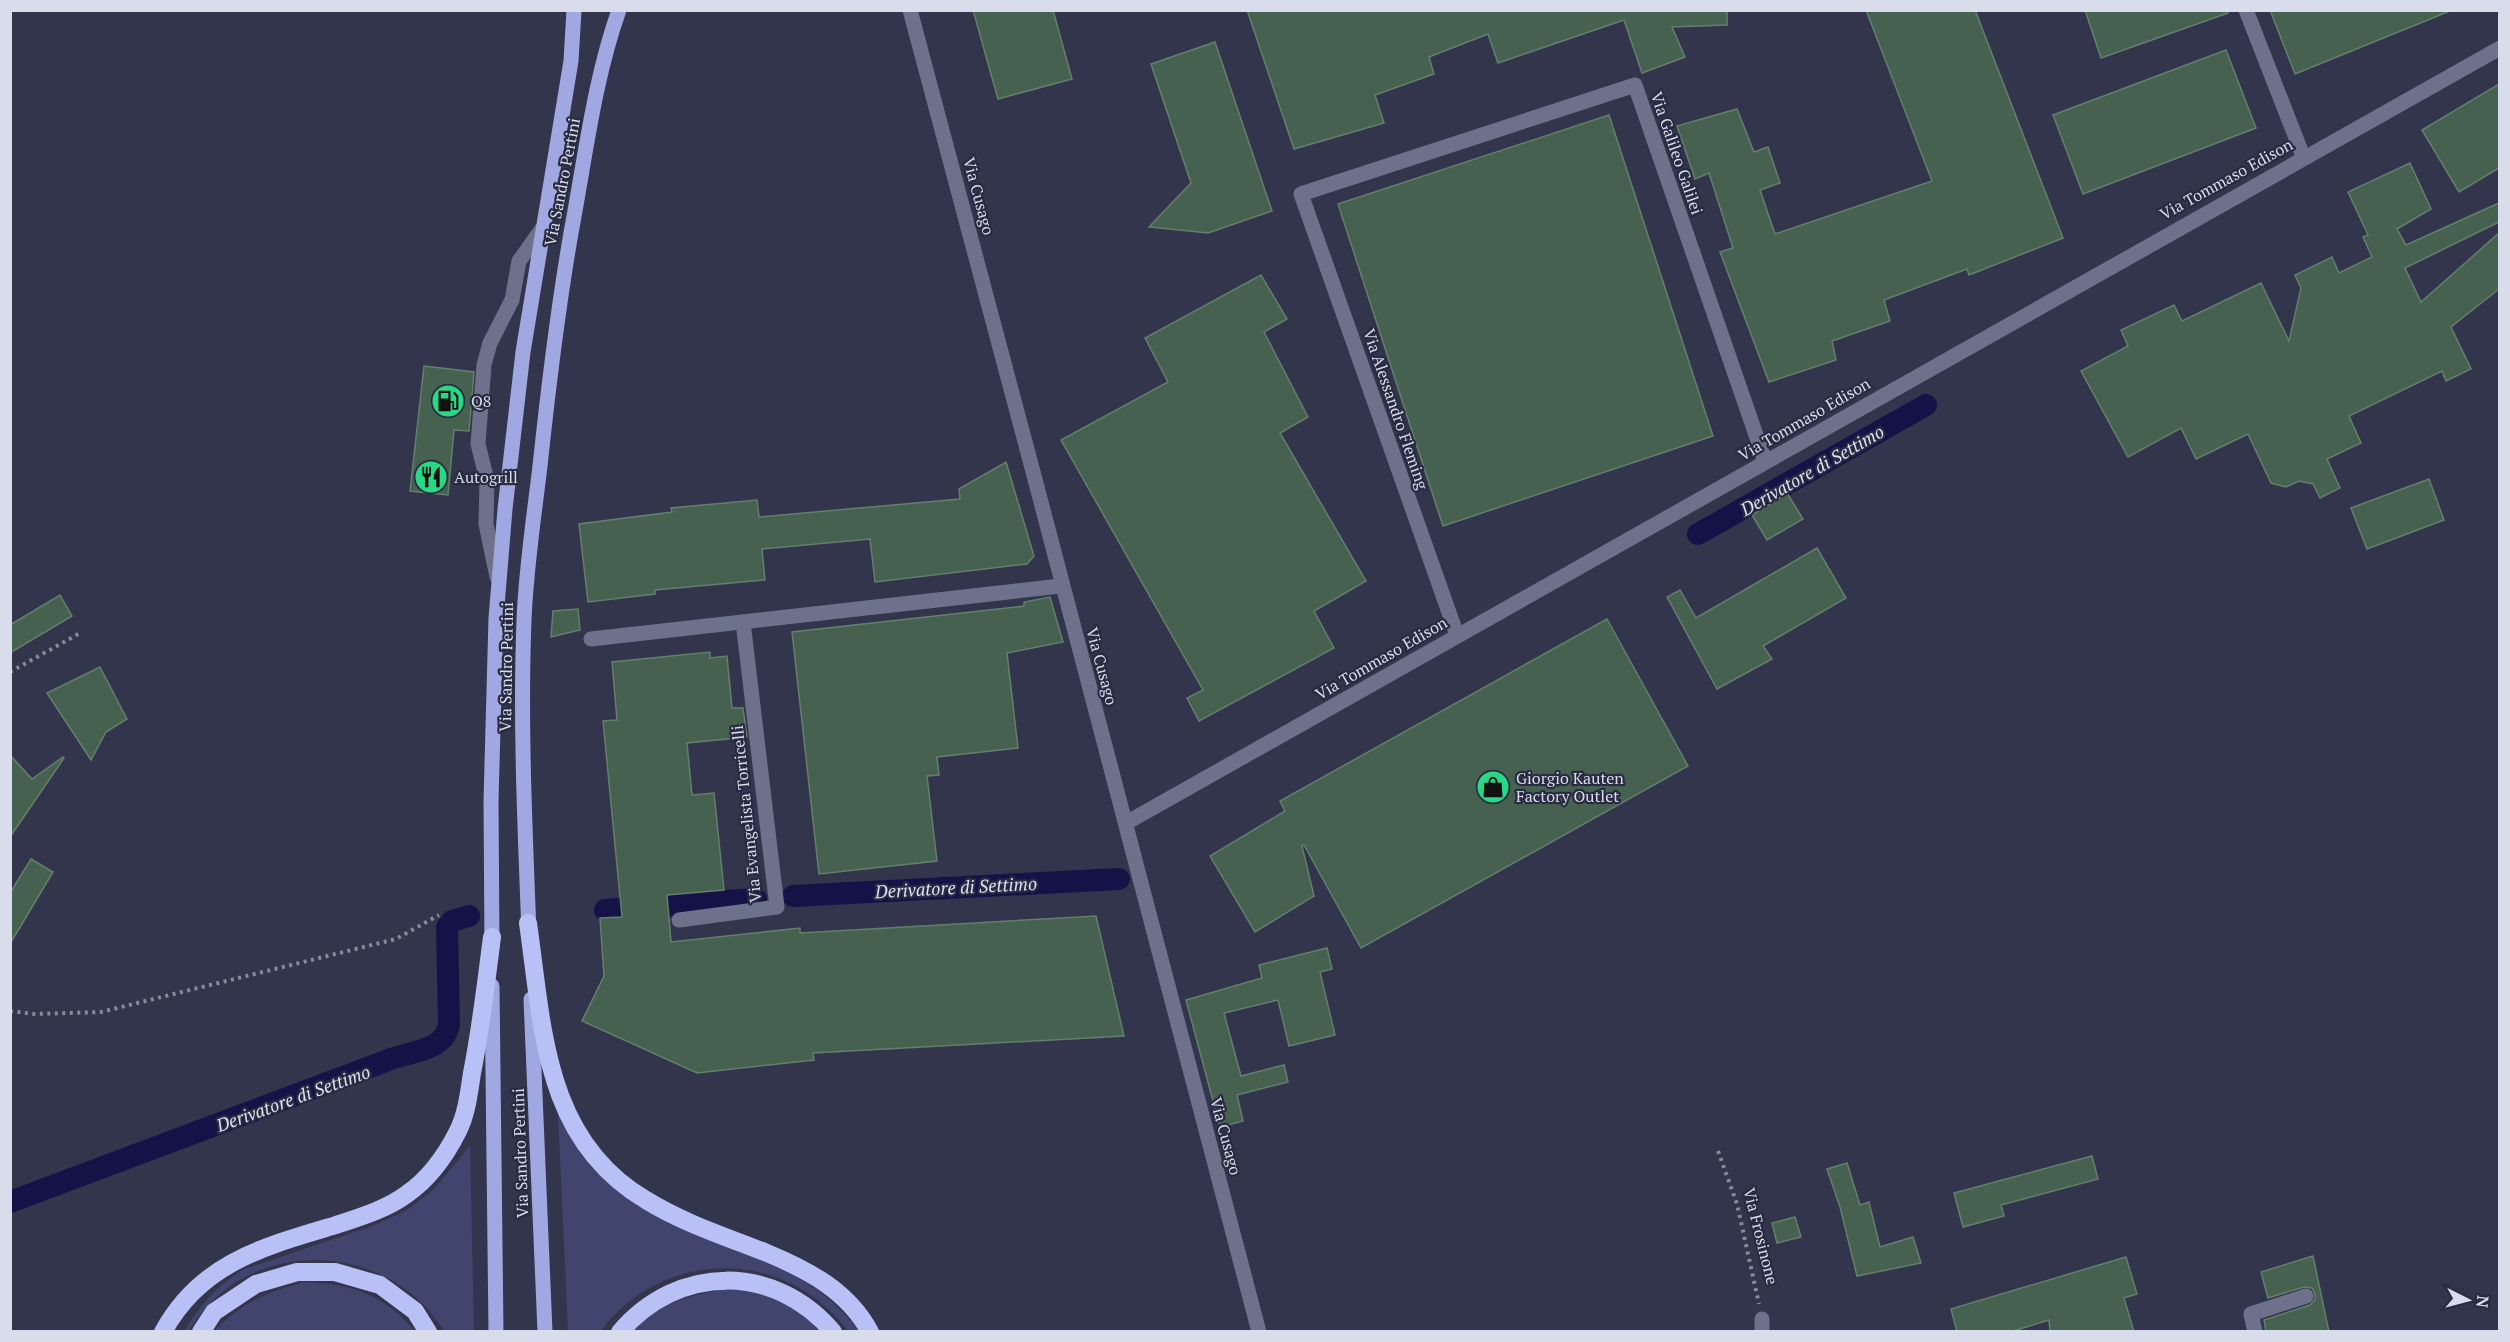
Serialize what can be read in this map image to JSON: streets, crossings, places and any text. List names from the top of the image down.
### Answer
{
  "streets": {
    "main road": ["Via Sandro Pertini"],
    "street": [
      "Via Galileo Galilei",
      "Via Tommaso Edison",
      "Via Cusago",
      "Via Alessandro Fleming",
      "Via Evangelista Torricelli"
    ],
    "path": ["Via Frosinone"]
  },
  "crossings": [
    ["Via Galileo Galilei", "Via Tommaso Edison"],
    ["Via Galileo Galilei", "Via Alessandro Fleming"],
    ["Via Tommaso Edison", "Via Cusago"],
    ["Via Tommaso Edison", "Via Alessandro Fleming"]
  ],
  "water": ["Derivatore di Settimo"],
  "places": {
    "fuel station": ["Q8"],
    "restaurant": ["Autogrill"],
    "shop": ["Giorgio Kauten Factory Outlet"]
  },
  "north": "right"
}
